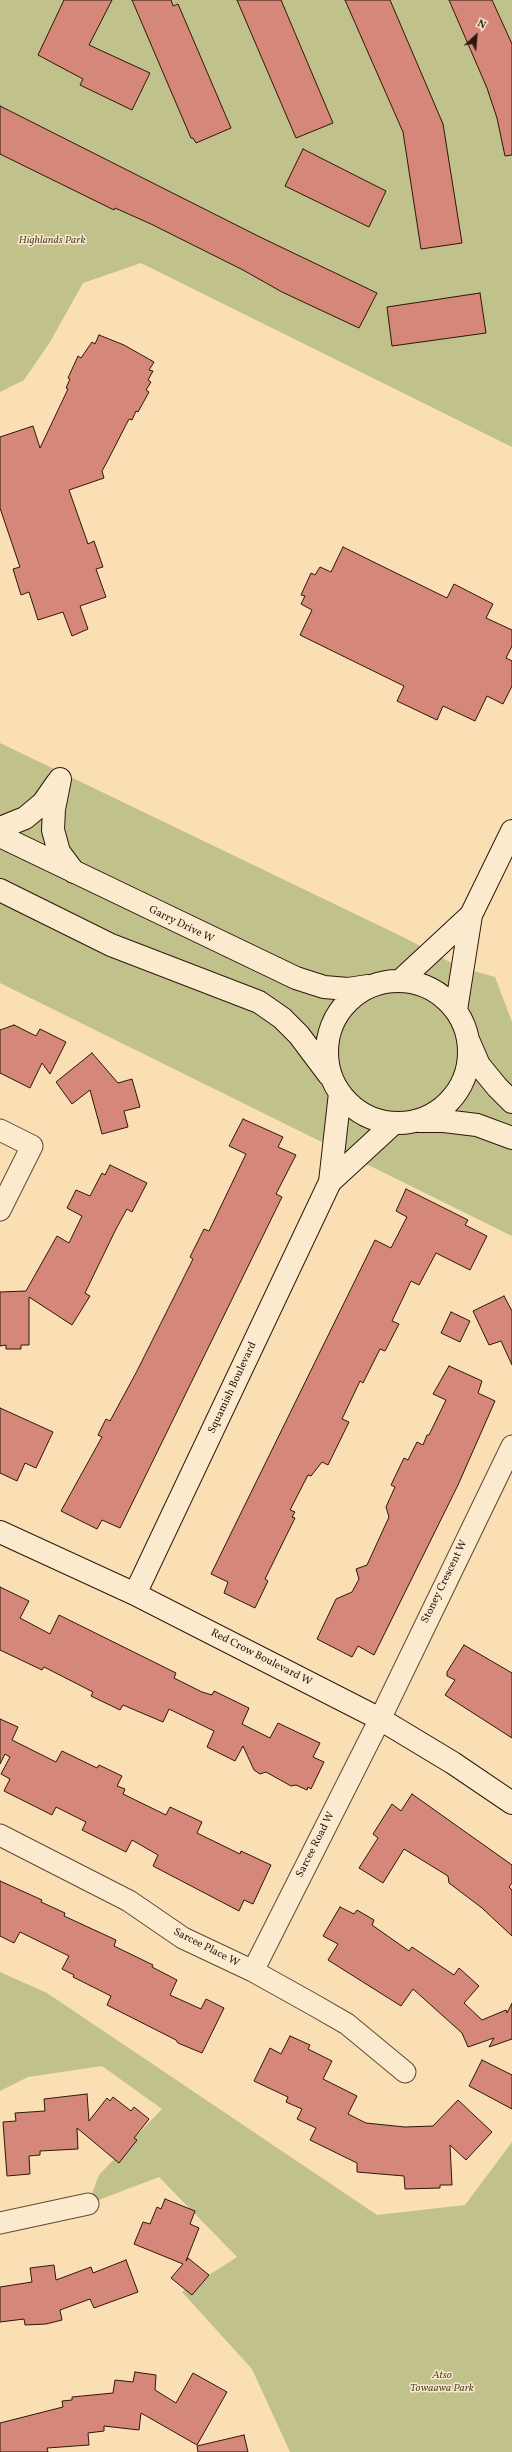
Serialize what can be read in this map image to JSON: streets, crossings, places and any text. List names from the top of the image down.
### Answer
{
  "streets": {
    "main road": ["Garry Drive W", "Squamish Boulevard", "Red Crow Boulevard W"],
    "street": ["Stoney Crescent W", "Sarcee Road W", "Sarcee Place W"]
  },
  "crossings": [
    ["Garry Drive W", "Squamish Boulevard"],
    ["Squamish Boulevard", "Red Crow Boulevard W"],
    ["Stoney Crescent W", "Red Crow Boulevard W"],
    ["Stoney Crescent W", "Sarcee Road W"],
    ["Red Crow Boulevard W", "Sarcee Road W"],
    ["Sarcee Road W", "Sarcee Place W"]
  ],
  "parks": ["Highlands Park", "Atso Towaawa Park"],
  "north": "top right"
}
